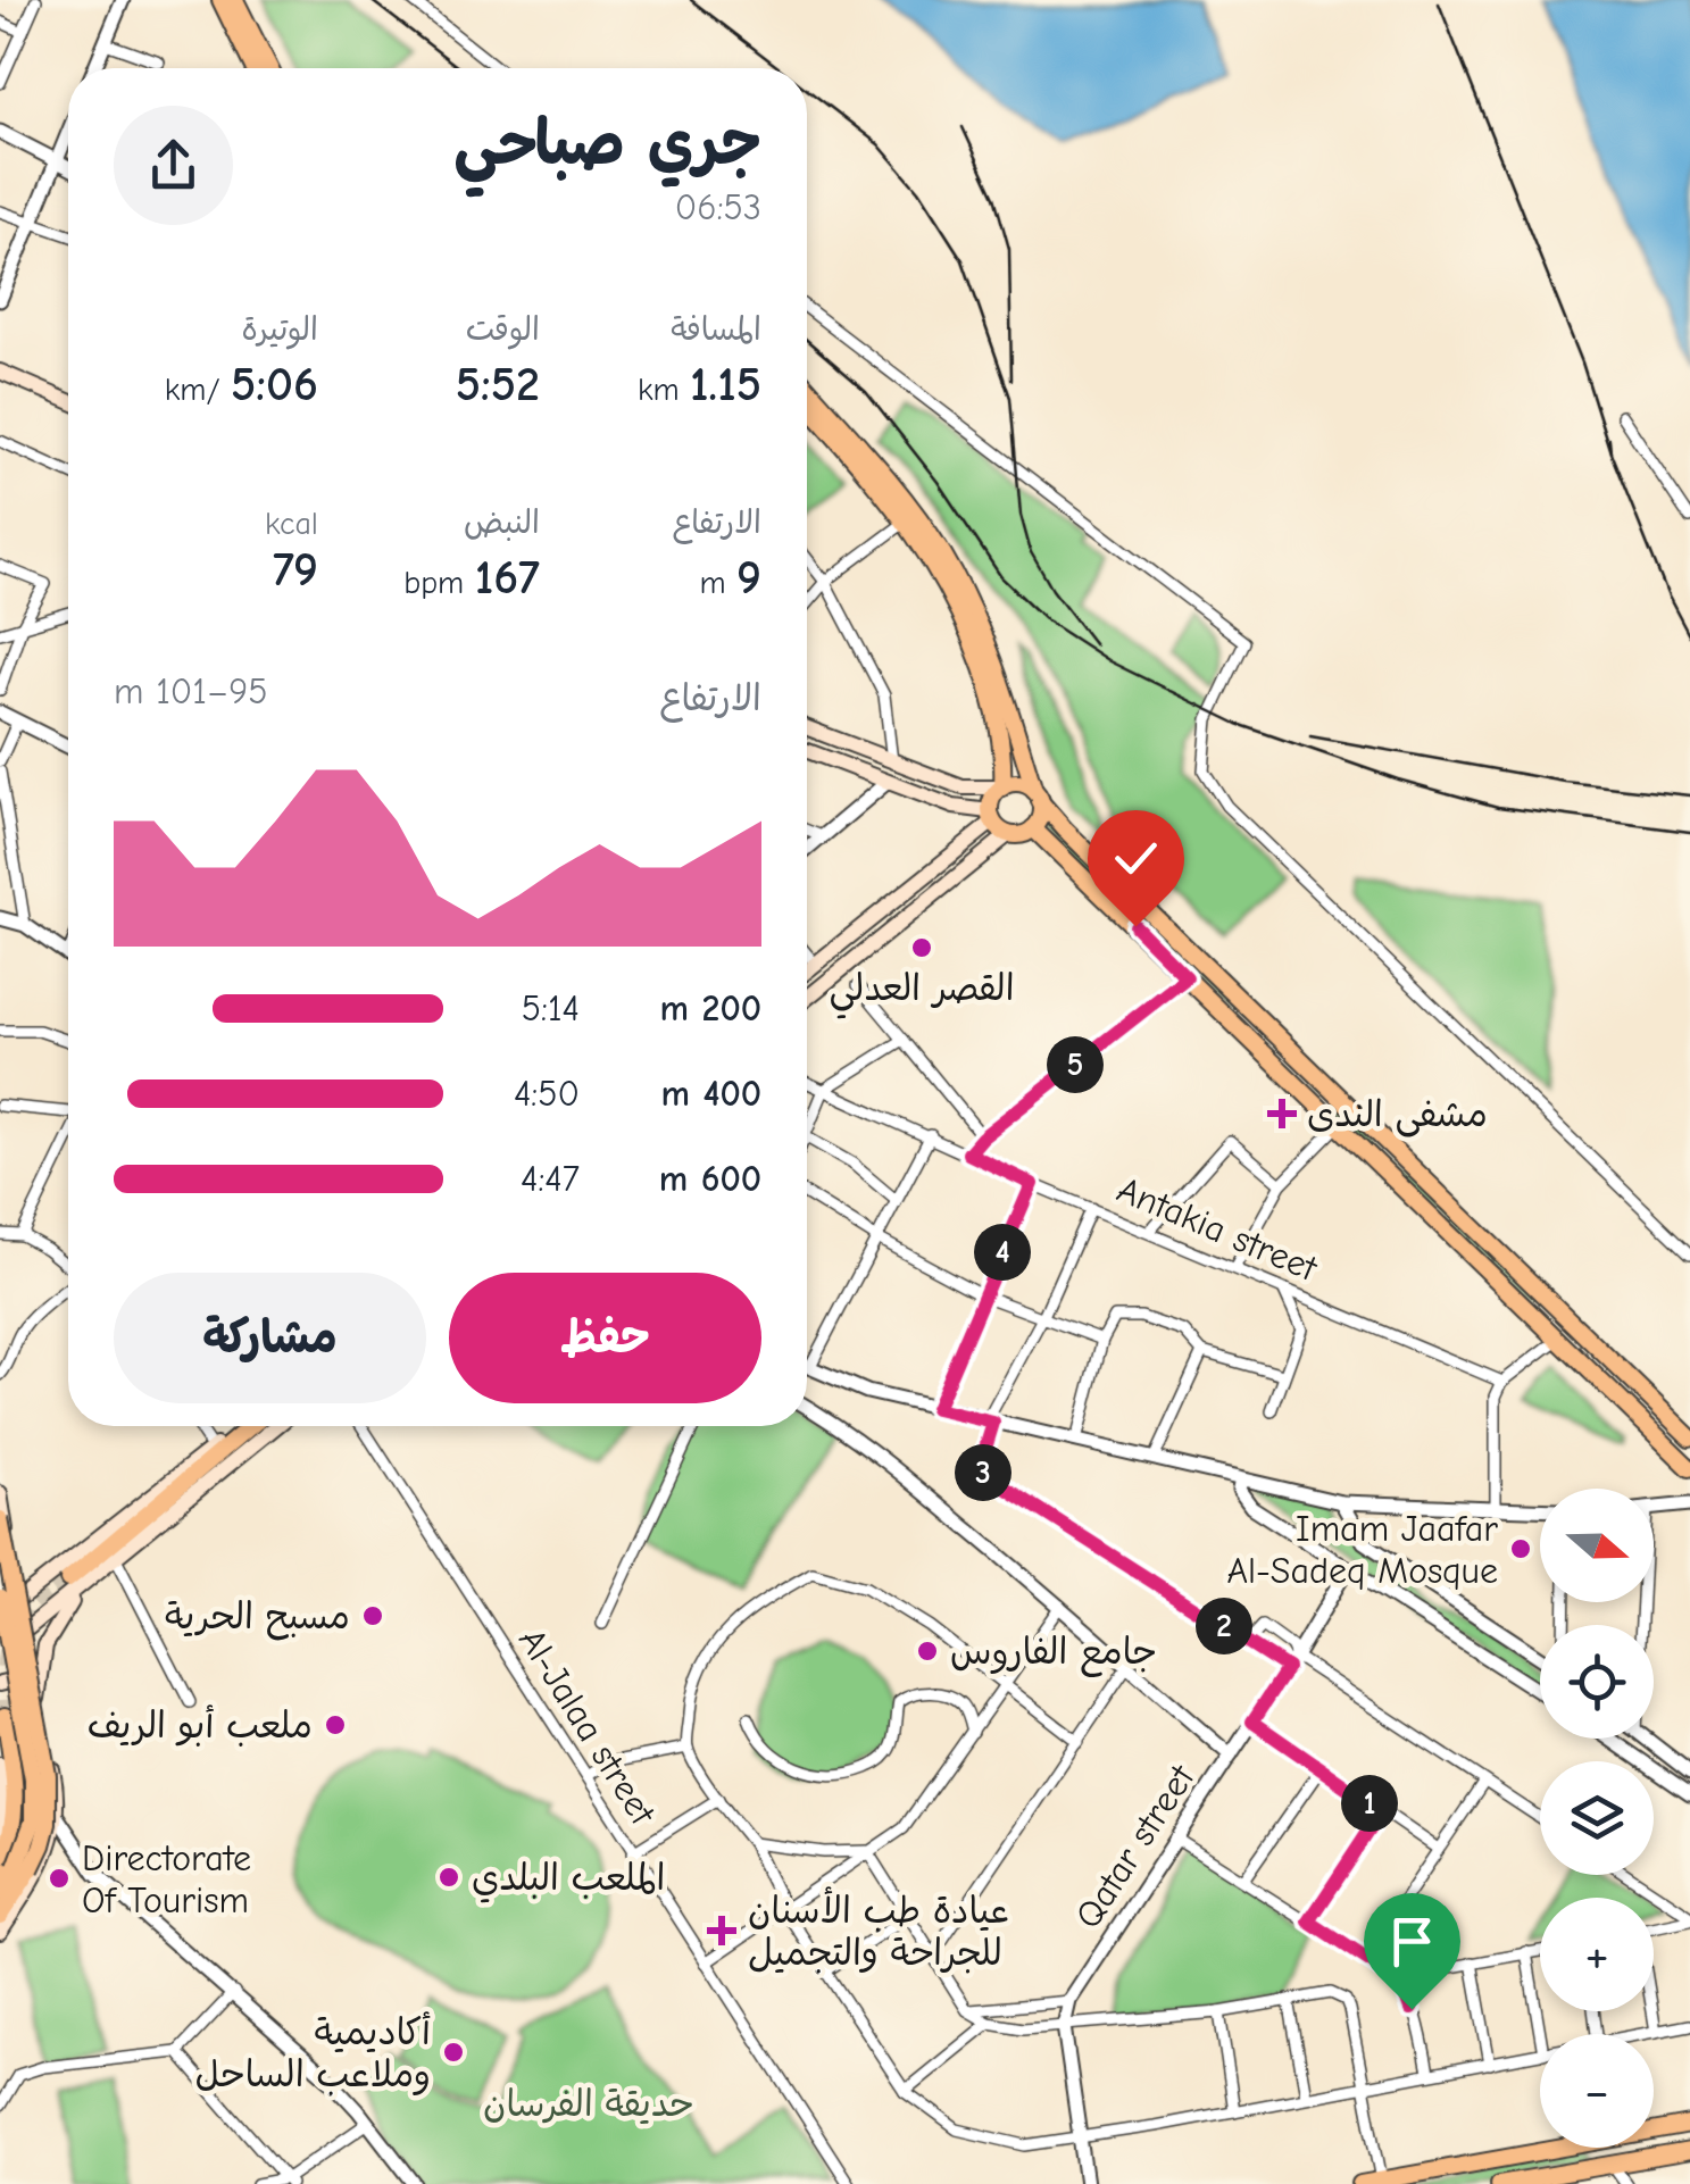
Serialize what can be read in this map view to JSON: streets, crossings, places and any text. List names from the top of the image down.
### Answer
{
  "streets": {
    "street": ["Antakia street", "Al-Jalaa street", "Qatar street"]
  },
  "parks": ["حديقة الفرسان"],
  "places": {
    "other": [
      "القصر العدلي",
      "Imam Jaafar Al-Sadeq Mosque",
      "مسبح الحرية",
      "جامع الفاروس",
      "ملعب أبو الريف",
      "الملعب البلدي",
      "Directorate Of Tourism",
      "أكاديمية وملاعب الساحل"
    ],
    "health": ["مشفى الندى", "عيادة طب الأسنان للجراحة والتجميل"]
  },
  "north": "right",
  "page": {
    "heading": ["جري صباحي", "06:53"],
    "stats": [
      ["المسافة", "1.15 km"],
      ["الوقت", "5:52"],
      ["الوتيرة", "5:06 /km"],
      ["الارتفاع", "9 m"],
      ["النبض", "167 bpm"],
      ["kcal", "79"]
    ],
    "chart": ["الارتفاع", "95–101 m"],
    "list": [
      {
        "name": "200 m",
        "note": "5:14"
      },
      {
        "name": "400 m",
        "note": "4:50"
      },
      {
        "name": "600 m",
        "note": "4:47"
      }
    ],
    "pins": [
      "5",
      "4",
      "3",
      "2",
      "1"
    ],
    "buttons": ["حفظ", "مشاركة"],
    "map_buttons": ["+", "−"]
  }
}
